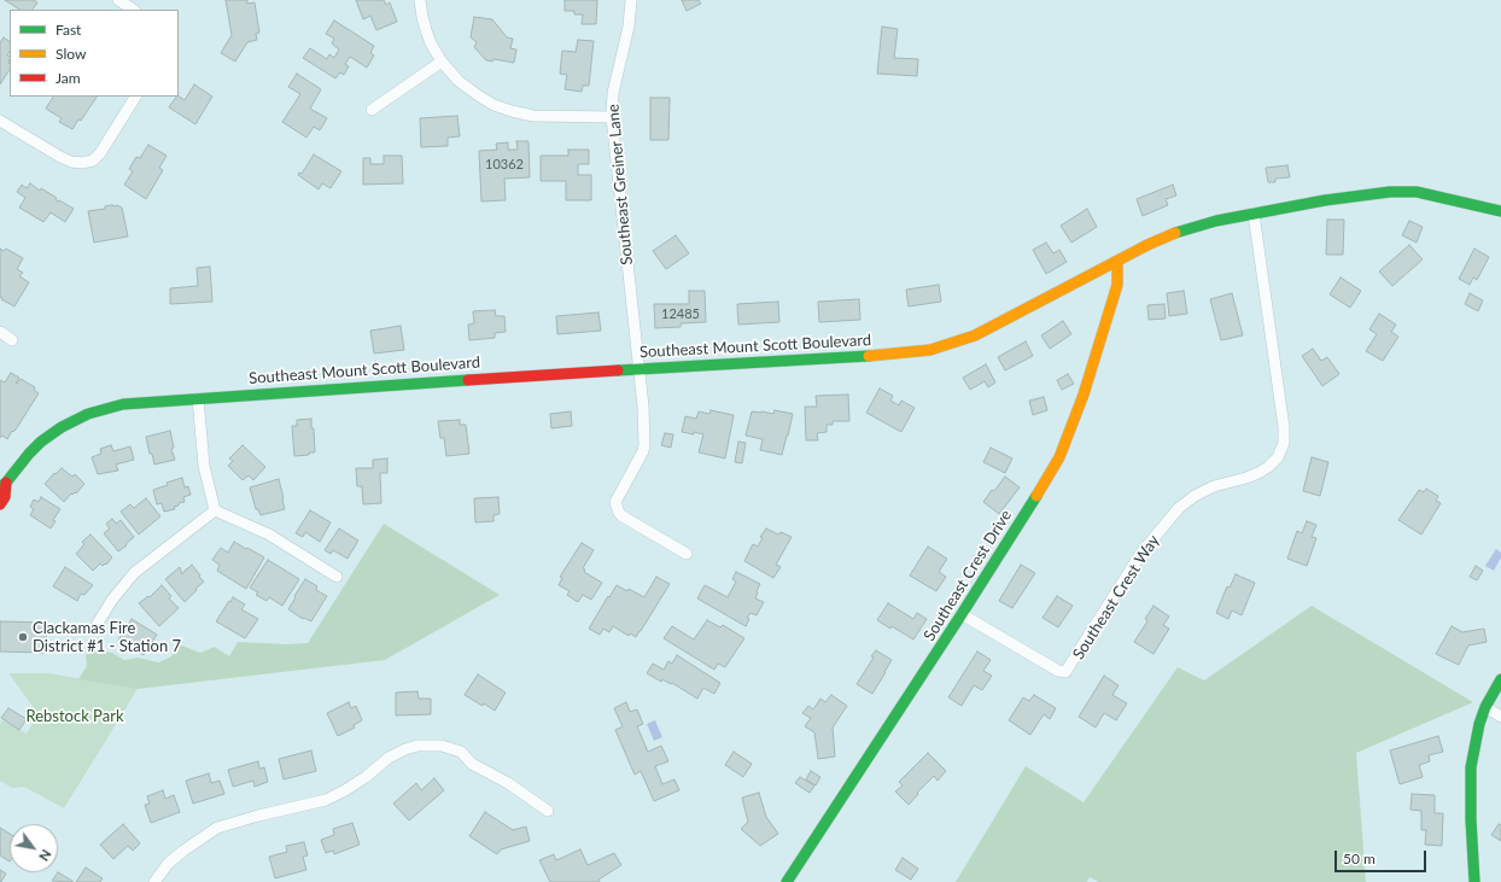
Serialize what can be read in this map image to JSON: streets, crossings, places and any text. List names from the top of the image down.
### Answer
{
  "streets": {
    "main road": ["Southeast Mount Scott Boulevard", "Southeast Crest Drive"],
    "street": ["Southeast Greiner Lane", "Southeast Crest Way"]
  },
  "crossings": [
    ["Southeast Greiner Lane", "Southeast Mount Scott Boulevard"],
    ["Southeast Mount Scott Boulevard", "Southeast Crest Drive"],
    ["Southeast Mount Scott Boulevard", "Southeast Crest Way"],
    ["Southeast Crest Drive", "Southeast Crest Way"]
  ],
  "parks": ["Rebstock Park"],
  "places": ["Clackamas Fire District #1 - Station 7"],
  "house_numbers": ["10362", "12485"],
  "legend": ["Fast", "Slow", "Jam"],
  "scale_bar": "50 m",
  "north": "bottom right"
}
